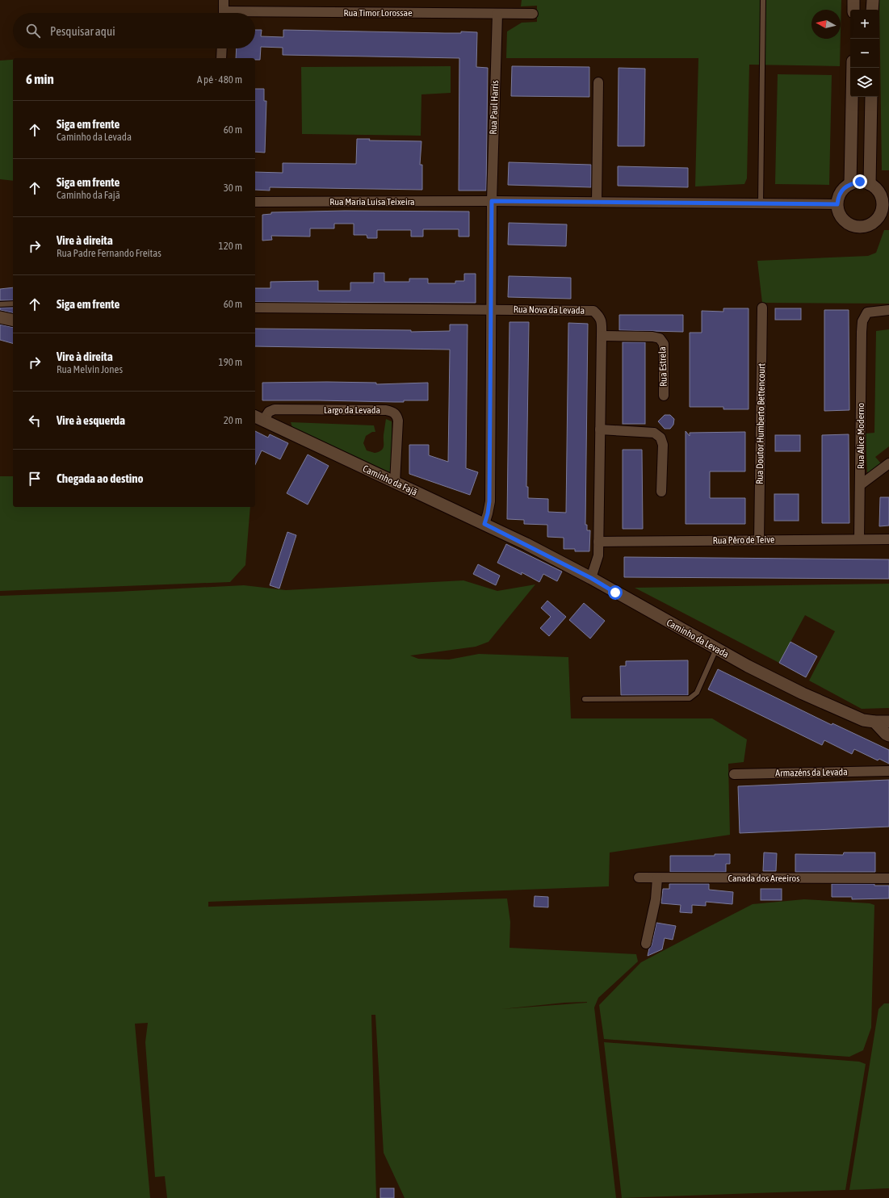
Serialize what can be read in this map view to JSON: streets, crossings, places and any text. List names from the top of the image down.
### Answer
{
  "streets": {
    "street": [
      "Rua Timor Lorossae",
      "Rua Paul Harris",
      "Rua Maria Luísa Teixeira",
      "Rua Nova da Levada",
      "Rua Estrela",
      "Largo da Levada",
      "Rua Doutor Humberto Bettencourt",
      "Rua Alice Moderno",
      "Caminho da Fajã",
      "Rua Pêro de Teive",
      "Caminho da Levada",
      "Armazéns da Levada",
      "Canada dos Areeiros"
    ]
  },
  "crossings": [
    ["Rua Timor Lorossae", "Rua Paul Harris"],
    ["Rua Paul Harris", "Rua Maria Luísa Teixeira"],
    ["Rua Paul Harris", "Rua Nova da Levada"],
    ["Rua Paul Harris", "Caminho da Fajã"],
    ["Rua Nova da Levada", "Rua Estrela"],
    ["Rua Nova da Levada", "Rua Pêro de Teive"],
    ["Rua Nova da Levada", "Caminho da Levada"],
    ["Largo da Levada", "Caminho da Fajã"],
    ["Rua Doutor Humberto Bettencourt", "Rua Pêro de Teive"],
    ["Rua Alice Moderno", "Rua Pêro de Teive"],
    ["Caminho da Fajã", "Caminho da Levada"]
  ],
  "north": "left",
  "page": {
    "map_buttons": ["+", "−"],
    "search": "Pesquisar aqui",
    "heading": ["6 min", "A pé · 480 m"],
    "list": [
      ["Siga em frente", "Caminho da Levada", "60 m"],
      ["Siga em frente", "Caminho da Fajã", "30 m"],
      ["Vire à direita", "Rua Padre Fernando Freitas", "120 m"],
      ["Siga em frente", "60 m"],
      ["Vire à direita", "Rua Melvin Jones", "190 m"],
      ["Vire à esquerda", "20 m"],
      "Chegada ao destino"
    ]
  }
}
